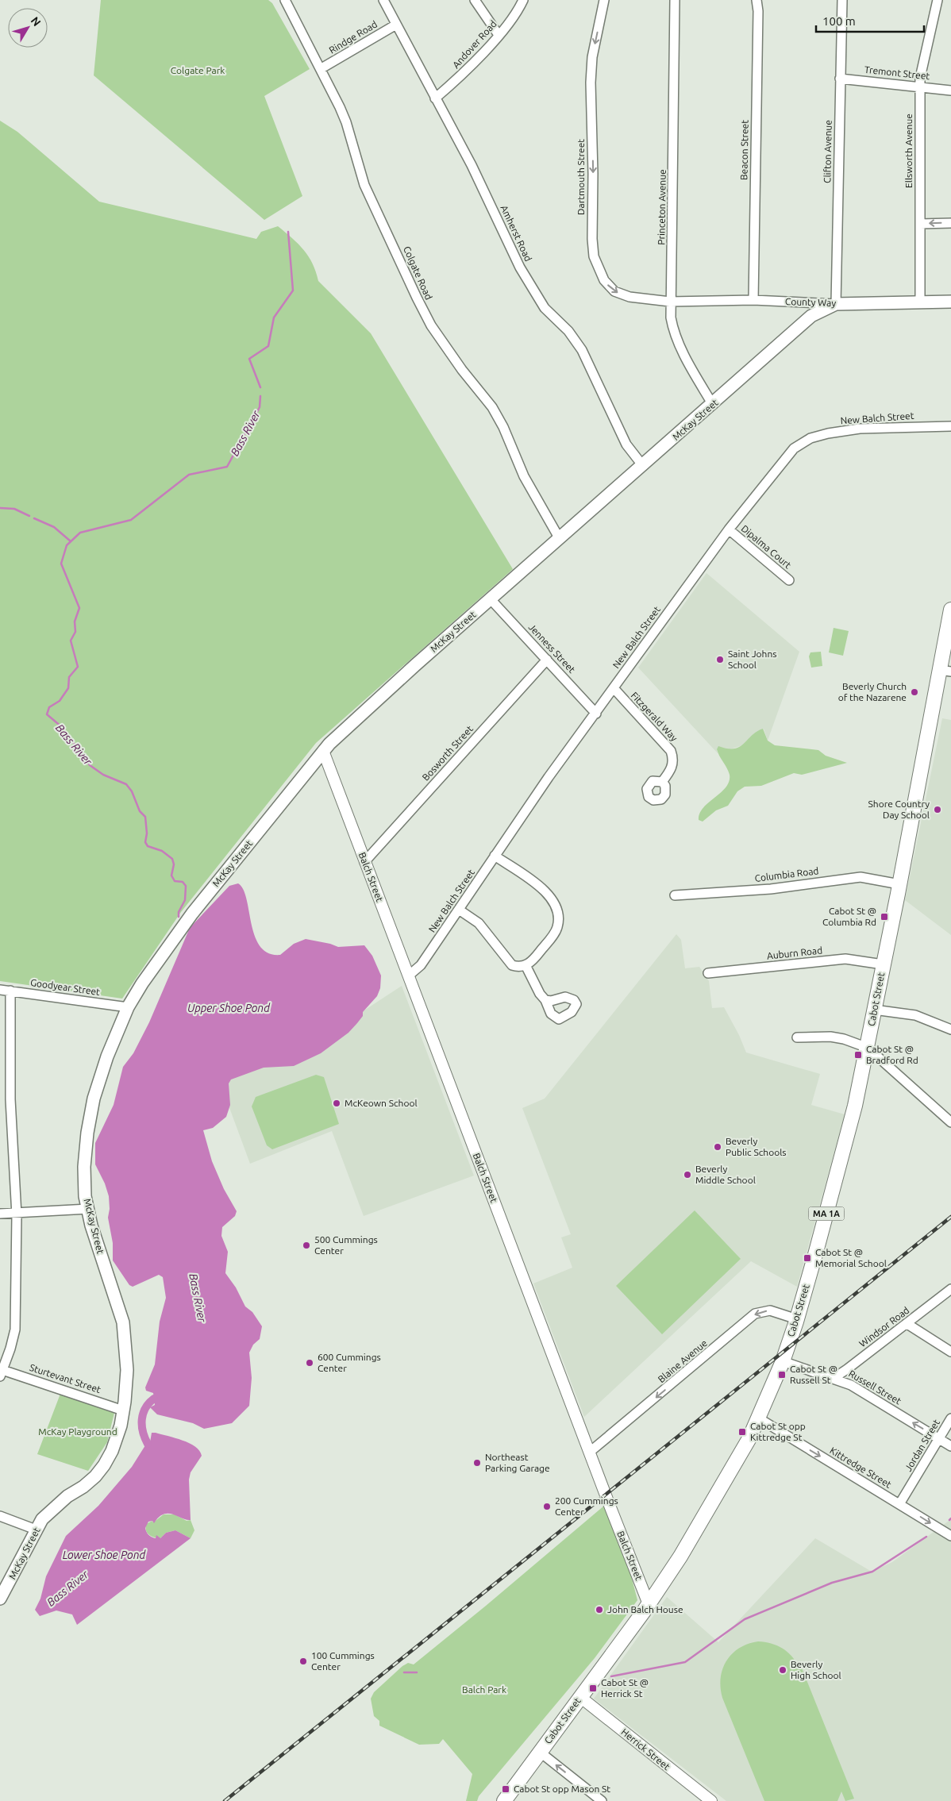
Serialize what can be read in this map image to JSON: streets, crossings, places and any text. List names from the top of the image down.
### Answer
{
  "streets": {
    "highway": ["Cabot Street", "MA 1A"],
    "main road": ["County Way", "McKay Street"],
    "street": [
      "Rindge Road",
      "Andover Road",
      "Tremont Street",
      "Beacon Street",
      "Ellsworth Avenue",
      "Clifton Avenue",
      "Dartmouth Street",
      "Princeton Avenue",
      "Amherst Road",
      "Colgate Road",
      "New Balch Street",
      "Dipalma Court",
      "Jenness Street",
      "Fitzgerald Way",
      "Bosworth Street",
      "Columbia Road",
      "Balch Street",
      "Auburn Road",
      "Goodyear Street",
      "Windsor Road",
      "Blaine Avenue",
      "Sturtevant Street",
      "Russell Street",
      "Jordan Street",
      "Kittredge Street",
      "Herrick Street"
    ]
  },
  "crossings": [
    ["Rindge Road", "Amherst Road"],
    ["Rindge Road", "Colgate Road"],
    ["Andover Road", "Amherst Road"],
    ["Tremont Street", "Ellsworth Avenue"],
    ["Tremont Street", "Clifton Avenue"],
    ["Beacon Street", "County Way"],
    ["Ellsworth Avenue", "County Way"],
    ["Clifton Avenue", "County Way"],
    ["Clifton Avenue", "McKay Street"],
    ["Dartmouth Street", "Princeton Avenue"],
    ["Dartmouth Street", "County Way"],
    ["Princeton Avenue", "County Way"],
    ["Princeton Avenue", "McKay Street"],
    ["Amherst Road", "McKay Street"],
    ["Colgate Road", "McKay Street"],
    ["County Way", "McKay Street"],
    ["New Balch Street", "Dipalma Court"],
    ["New Balch Street", "Jenness Street"],
    ["New Balch Street", "Fitzgerald Way"],
    ["New Balch Street", "Balch Street"],
    ["McKay Street", "Jenness Street"],
    ["McKay Street", "Balch Street"],
    ["McKay Street", "Goodyear Street"],
    ["McKay Street", "Sturtevant Street"],
    ["Jenness Street", "Bosworth Street"],
    ["Bosworth Street", "Balch Street"],
    ["Columbia Road", "Cabot Street"],
    ["Balch Street", "Cabot Street"],
    ["Balch Street", "Blaine Avenue"],
    ["Auburn Road", "Cabot Street"],
    ["Cabot Street", "Blaine Avenue"],
    ["Cabot Street", "Russell Street"],
    ["Cabot Street", "Kittredge Street"],
    ["Cabot Street", "Herrick Street"],
    ["Windsor Road", "Russell Street"],
    ["Russell Street", "Jordan Street"],
    ["Jordan Street", "Kittredge Street"]
  ],
  "one_way": [
    "Dartmouth Street",
    "Blaine Avenue",
    "Russell Street",
    "Kittredge Street"
  ],
  "water": ["Bass River", "Upper Shoe Pond", "Lower Shoe Pond"],
  "parks": ["Colgate Park", "McKay Playground", "Balch Park"],
  "places": {
    "other": [
      "Saint Johns School",
      "Beverly Church of the Nazarene",
      "Shore Country Day School",
      "McKeown School",
      "Beverly Public Schools",
      "Beverly Middle School",
      "500 Cummings Center",
      "600 Cummings Center",
      "Northeast Parking Garage",
      "200 Cummings Center",
      "John Balch House",
      "100 Cummings Center",
      "Beverly High School"
    ],
    "transit": [
      "Cabot St @ Columbia Rd",
      "Cabot St @ Bradford Rd",
      "Cabot St @ Memorial School",
      "Cabot St @ Russell St",
      "Cabot St opp Kittredge St",
      "Cabot St @ Herrick St",
      "Cabot St opp Mason St"
    ]
  },
  "scale_bar": "100 m",
  "north": "top right"
}
